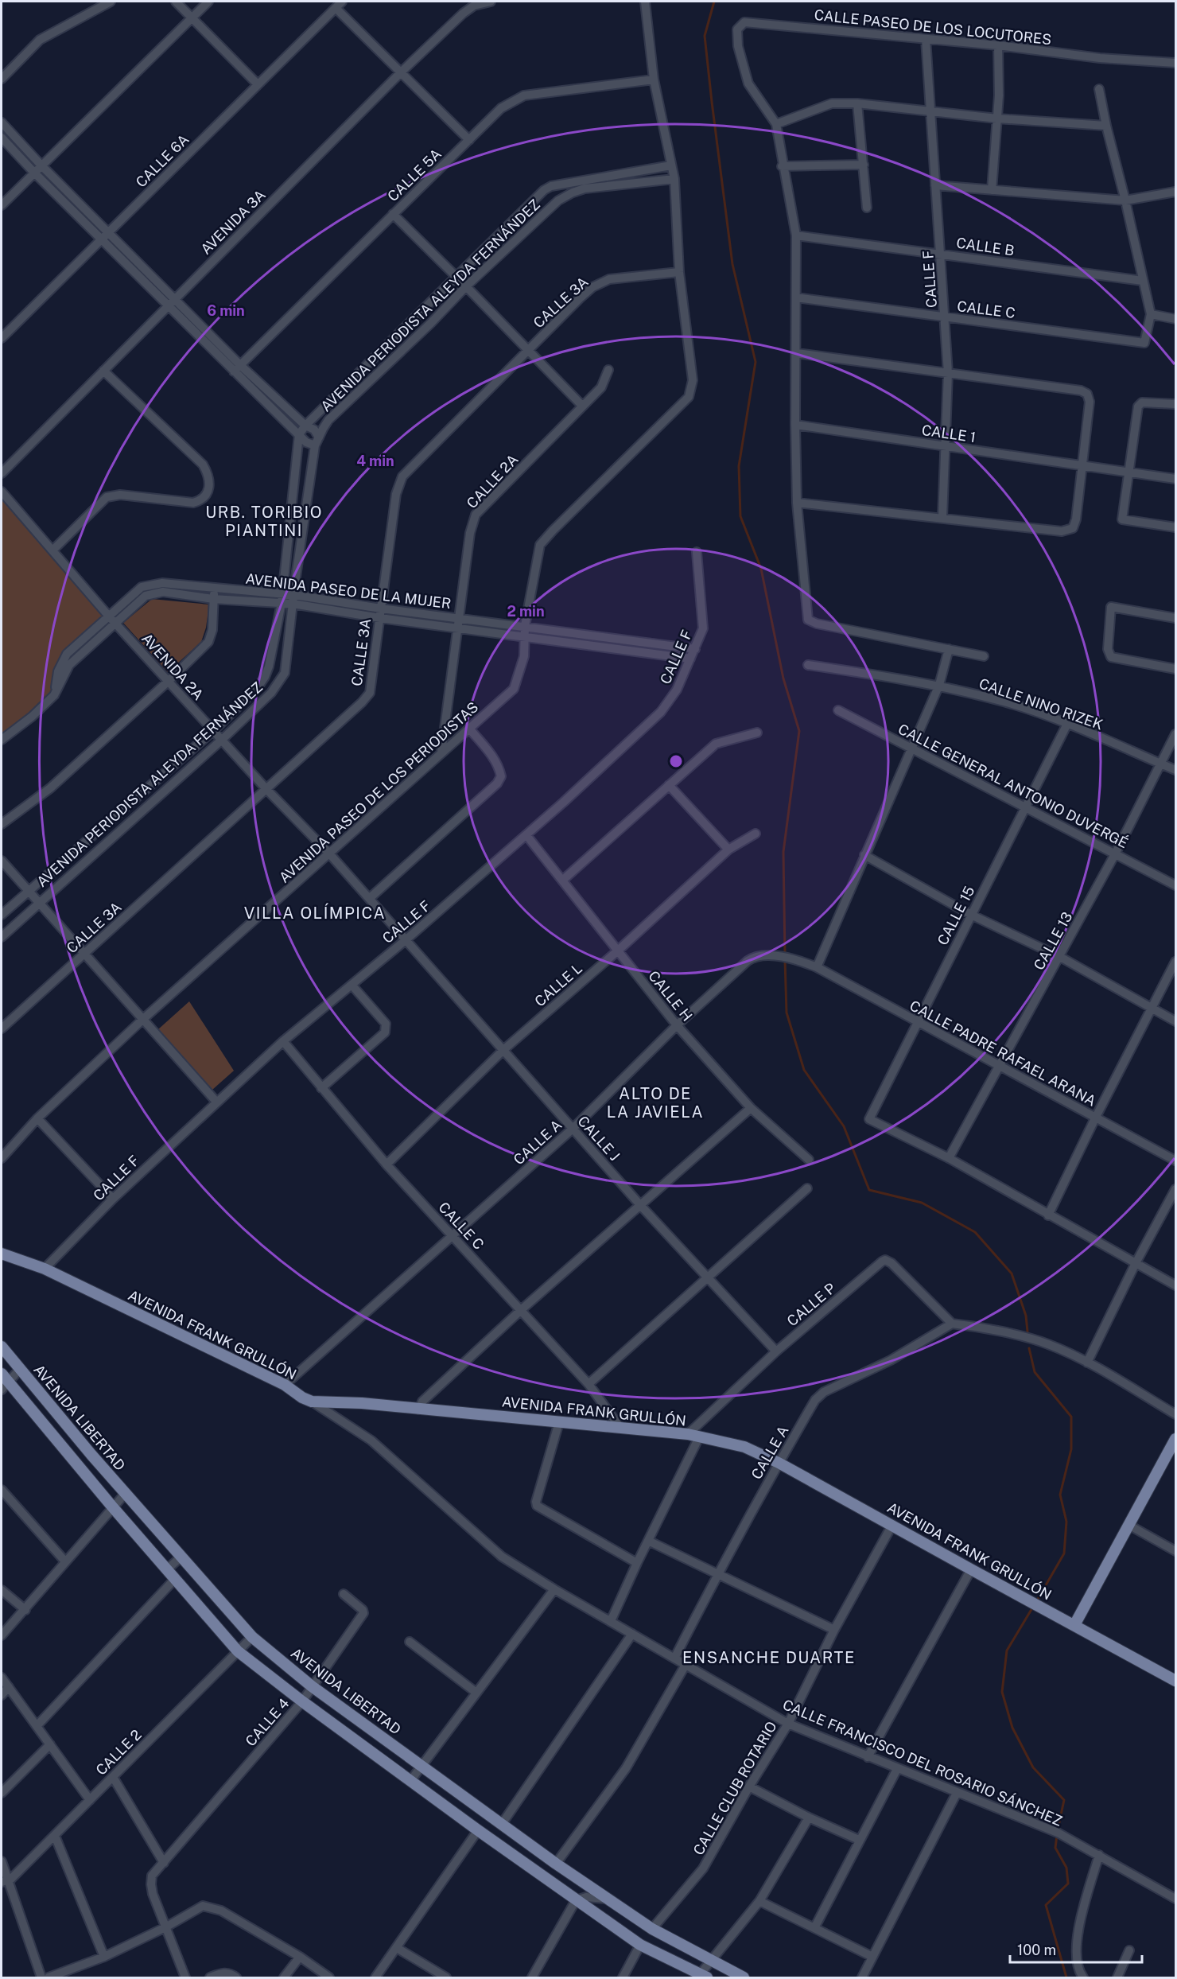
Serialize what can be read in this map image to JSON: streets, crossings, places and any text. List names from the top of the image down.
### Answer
{
  "streets": {
    "main road": ["AVENIDA FRANK GRULLÓN", "AVENIDA LIBERTAD"],
    "street": [
      "CALLE PASEO DE LOS LOCUTORES",
      "CALLE 6A",
      "CALLE 5A",
      "AVENIDA 3A",
      "CALLE B",
      "CALLE F",
      "CALLE 3A",
      "AVENIDA PERIODISTA ALEYDA FERNÁNDEZ",
      "CALLE C",
      "CALLE 1",
      "CALLE 2A",
      "AVENIDA PASEO DE LA MUJER",
      "AVENIDA 2A",
      "CALLE NINO RIZEK",
      "CALLE GENERAL ANTONIO DUVERGÉ",
      "AVENIDA PASEO DE LOS PERIODISTAS",
      "CALLE 15",
      "CALLE 13",
      "CALLE L",
      "CALLE H",
      "CALLE PADRE RAFAEL ARANA",
      "CALLE J",
      "CALLE A",
      "CALLE P",
      "CALLE 4",
      "CALLE 2",
      "CALLE FRANCISCO DEL ROSARIO SÁNCHEZ",
      "CALLE CLUB ROTARIO"
    ]
  },
  "crossings": [
    ["CALLE PASEO DE LOS LOCUTORES", "CALLE F"],
    ["CALLE B", "CALLE F"],
    ["CALLE F", "CALLE C"],
    ["CALLE F", "CALLE 1"],
    ["CALLE F", "AVENIDA PASEO DE LA MUJER"],
    ["CALLE F", "AVENIDA 2A"],
    ["CALLE F", "CALLE H"],
    ["CALLE F", "CALLE J"],
    ["CALLE F", "AVENIDA FRANK GRULLÓN"],
    ["CALLE 3A", "AVENIDA PASEO DE LA MUJER"],
    ["CALLE 3A", "AVENIDA 2A"],
    ["CALLE 3A", "AVENIDA PASEO DE LOS PERIODISTAS"],
    ["AVENIDA PERIODISTA ALEYDA FERNÁNDEZ", "AVENIDA PASEO DE LA MUJER"],
    ["AVENIDA PERIODISTA ALEYDA FERNÁNDEZ", "AVENIDA 2A"],
    ["CALLE C", "CALLE L"],
    ["CALLE C", "CALLE A"],
    ["CALLE C", "AVENIDA FRANK GRULLÓN"],
    ["CALLE 2A", "AVENIDA PASEO DE LA MUJER"],
    ["CALLE 2A", "AVENIDA PASEO DE LOS PERIODISTAS"],
    ["AVENIDA PASEO DE LA MUJER", "AVENIDA 2A"],
    ["AVENIDA PASEO DE LA MUJER", "AVENIDA PASEO DE LOS PERIODISTAS"],
    ["AVENIDA 2A", "AVENIDA PASEO DE LOS PERIODISTAS"],
    ["AVENIDA 2A", "CALLE J"],
    ["CALLE NINO RIZEK", "CALLE 15"],
    ["CALLE NINO RIZEK", "CALLE 13"],
    ["CALLE GENERAL ANTONIO DUVERGÉ", "CALLE 15"],
    ["CALLE GENERAL ANTONIO DUVERGÉ", "CALLE 13"],
    ["CALLE 15", "CALLE 13"],
    ["CALLE 15", "CALLE PADRE RAFAEL ARANA"],
    ["CALLE 13", "CALLE PADRE RAFAEL ARANA"],
    ["CALLE L", "CALLE H"],
    ["CALLE L", "CALLE J"],
    ["CALLE H", "CALLE A"],
    ["CALLE PADRE RAFAEL ARANA", "CALLE A"],
    ["CALLE J", "CALLE A"],
    ["CALLE J", "CALLE P"],
    ["CALLE A", "CALLE P"],
    ["CALLE A", "AVENIDA FRANK GRULLÓN"],
    ["CALLE A", "CALLE FRANCISCO DEL ROSARIO SÁNCHEZ"],
    ["CALLE P", "AVENIDA FRANK GRULLÓN"],
    ["AVENIDA FRANK GRULLÓN", "CALLE FRANCISCO DEL ROSARIO SÁNCHEZ"],
    ["AVENIDA FRANK GRULLÓN", "CALLE CLUB ROTARIO"],
    ["AVENIDA LIBERTAD", "CALLE 4"],
    ["AVENIDA LIBERTAD", "CALLE 2"],
    ["AVENIDA LIBERTAD", "CALLE CLUB ROTARIO"],
    ["CALLE FRANCISCO DEL ROSARIO SÁNCHEZ", "CALLE CLUB ROTARIO"]
  ],
  "districts": [
    "URB. TORIBIO PIANTINI",
    "VILLA OLÍMPICA",
    "ALTO DE LA JAVIELA",
    "ENSANCHE DUARTE"
  ],
  "scale_bar": "100 m",
  "rings": ["6 min", "4 min", "2 min"]
}
